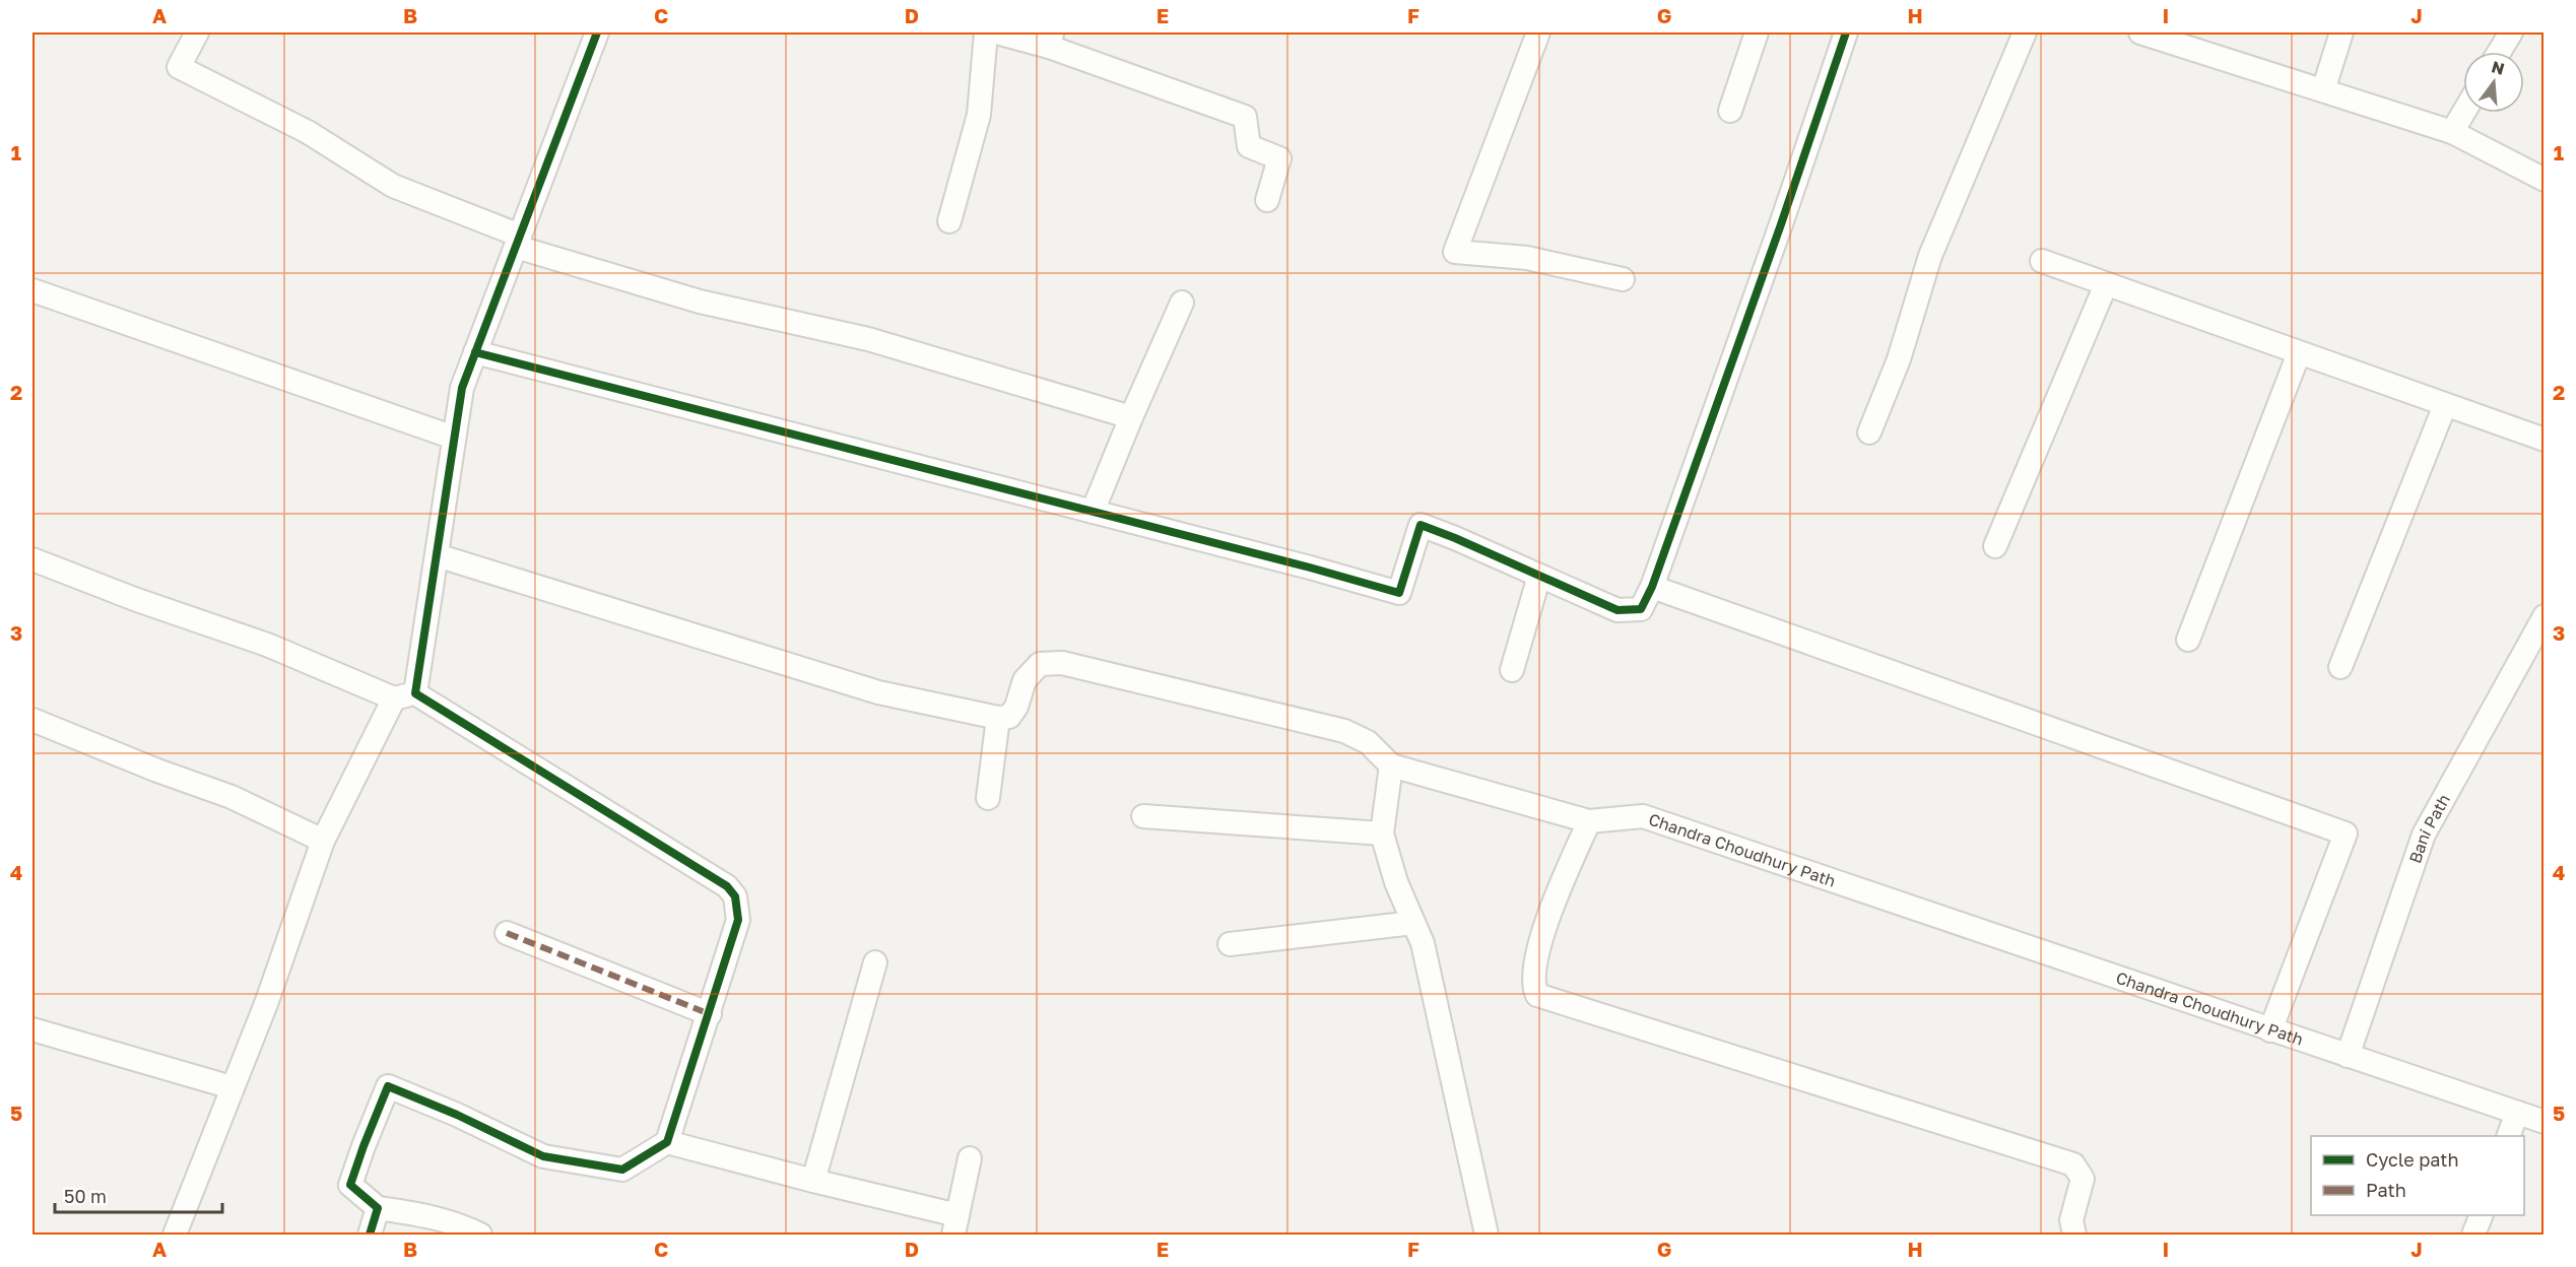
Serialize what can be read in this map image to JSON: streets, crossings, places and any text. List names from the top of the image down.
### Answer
{
  "streets": {
    "street": ["Bani Path", "Chandra Choudhury Path"]
  },
  "crossings": [
    ["Bani Path", "Chandra Choudhury Path"]
  ],
  "legend": ["Cycle path", "Path"],
  "scale_bar": "50 m",
  "north": "top",
  "grid": {
    "columns": [
      "A",
      "B",
      "C",
      "D",
      "E",
      "F",
      "G",
      "H",
      "I",
      "J"
    ],
    "rows": [
      "1",
      "2",
      "3",
      "4",
      "5"
    ]
  }
}
